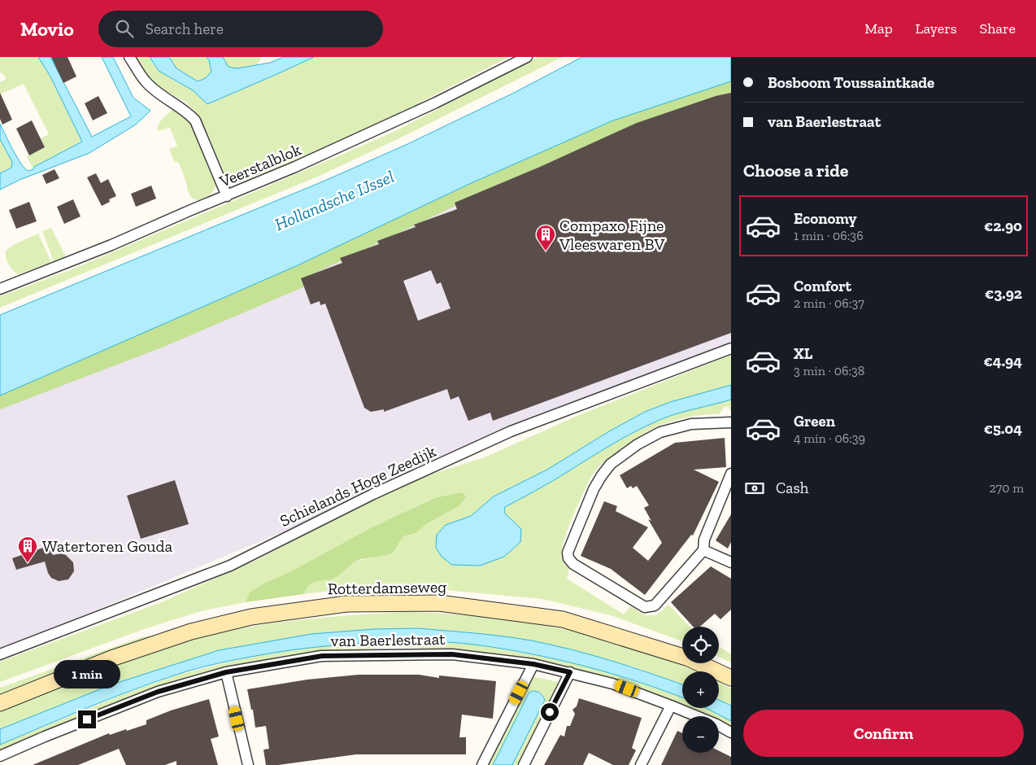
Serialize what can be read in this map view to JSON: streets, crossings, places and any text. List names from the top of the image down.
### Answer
{
  "streets": {
    "main road": ["Rotterdamseweg"],
    "street": ["Veerstalblok", "Schielands Hoge Zeedijk", "van Baerlestraat"]
  },
  "water": ["Hollandsche IJssel"],
  "places": {
    "building": ["Compaxo Fijne Vleeswaren BV", "Watertoren Gouda"]
  },
  "page": {
    "header": "Movio",
    "search": "Search here",
    "nav": ["Map", "Layers", "Share"],
    "banner": ["Bosboom Toussaintkade", "van Baerlestraat"],
    "heading": "Choose a ride",
    "list": [
      {
        "name": "Economy",
        "note": "1 min · 06:36",
        "value": "€2.90"
      },
      {
        "name": "Comfort",
        "note": "2 min · 06:37",
        "value": "€3.92"
      },
      {
        "name": "XL",
        "note": "3 min · 06:38",
        "value": "€4.94"
      },
      {
        "name": "Green",
        "note": "4 min · 06:39",
        "value": "€5.04"
      }
    ],
    "pay": ["Cash", "270 m"],
    "map_buttons": ["+", "−"],
    "bubble": "1 min",
    "buttons": "Confirm"
  }
}
